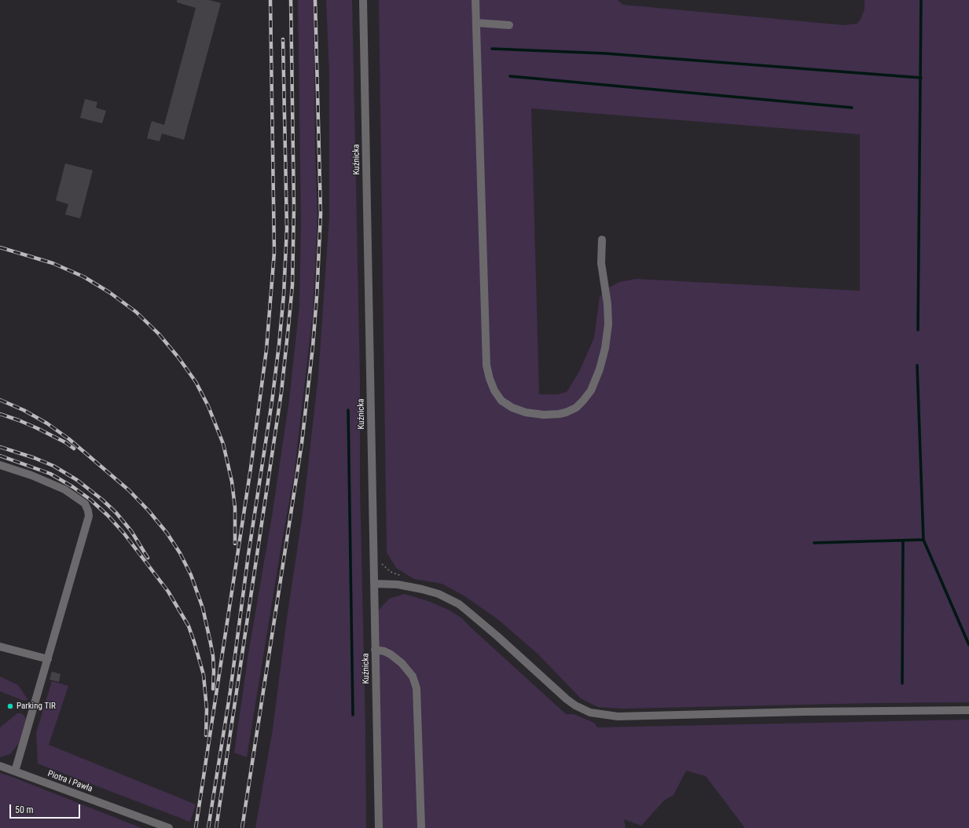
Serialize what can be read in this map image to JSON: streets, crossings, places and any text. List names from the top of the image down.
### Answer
{
  "streets": {
    "street": ["Kuźnicka", "Piotra i Pawła"]
  },
  "places": ["Parking TIR"],
  "scale_bar": "50 m"
}
